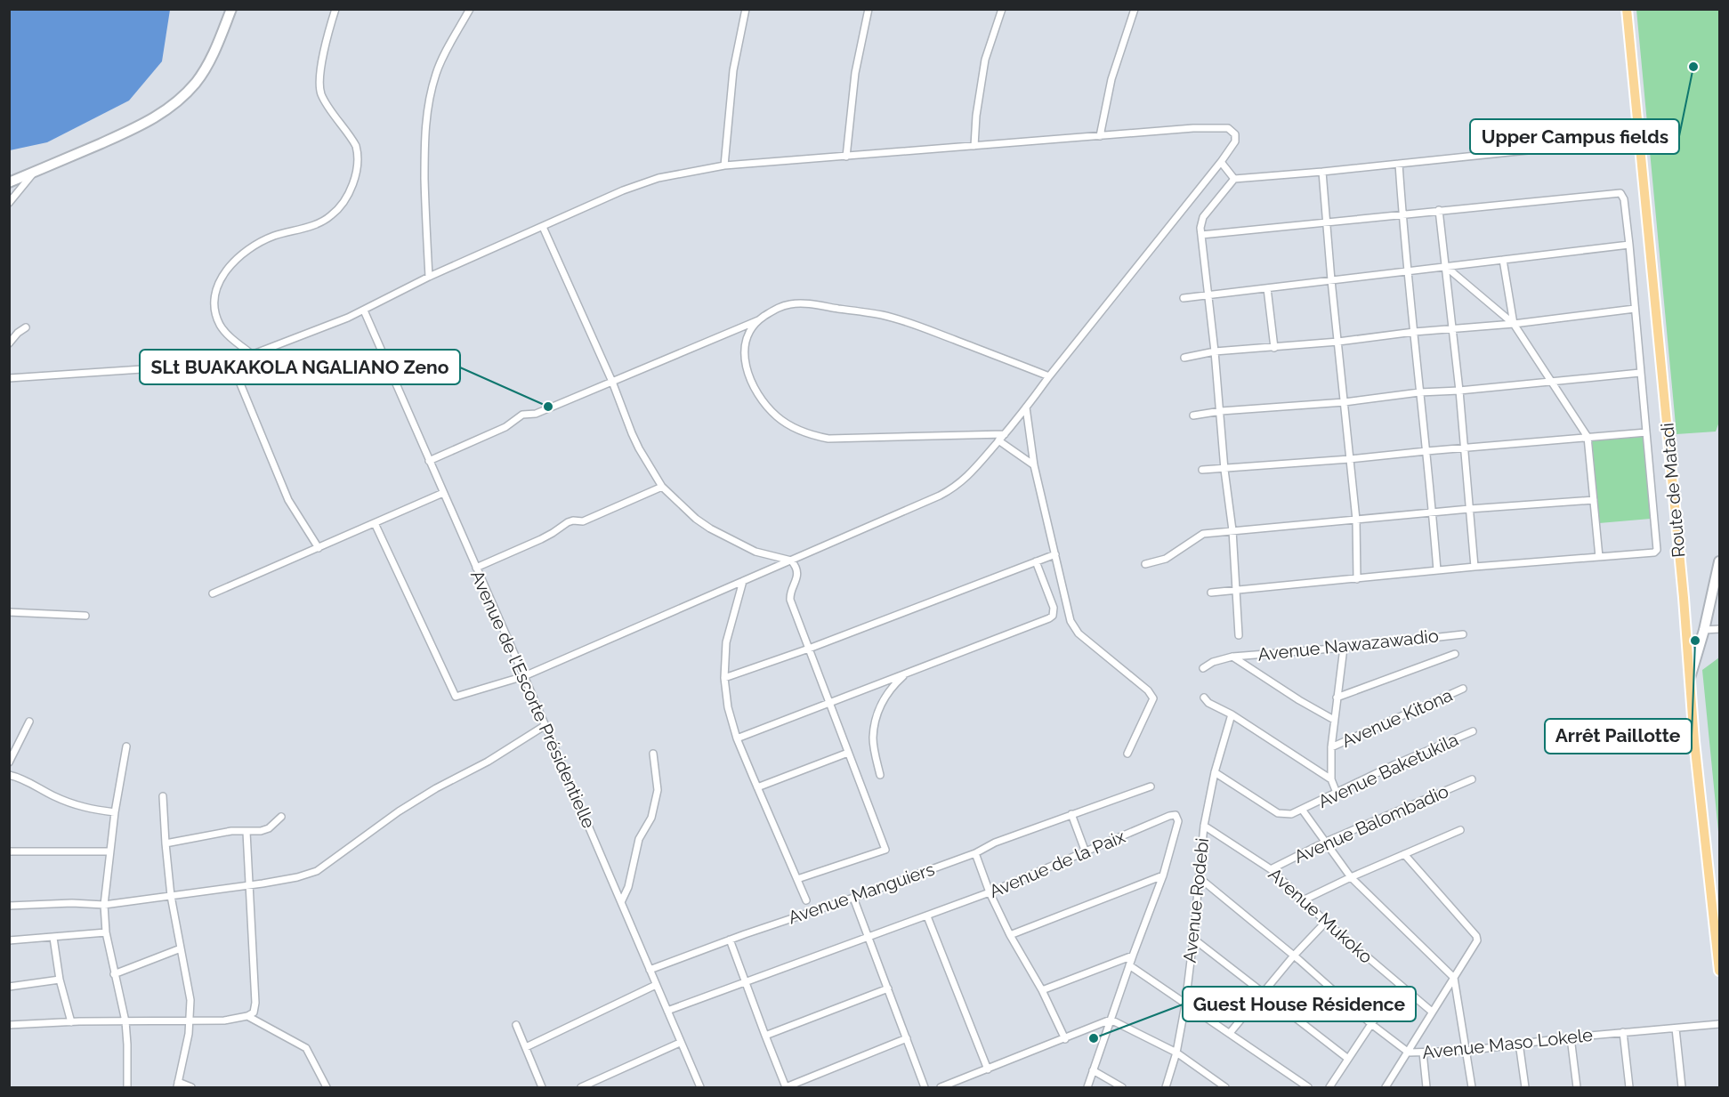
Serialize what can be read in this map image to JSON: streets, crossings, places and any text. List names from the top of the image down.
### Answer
{
  "streets": {
    "main road": ["Route de Matadi"],
    "street": [
      "Avenue Nawazawadio",
      "Avenue de l'Escorte Présidentielle",
      "Avenue Kitona",
      "Avenue Baketukila",
      "Avenue Balombadio",
      "Avenue de la Paix",
      "Avenue Manguiers",
      "Avenue Rodebi",
      "Avenue Mukoko",
      "Avenue Maso Lokele"
    ]
  },
  "crossings": [
    ["Avenue de l'Escorte Présidentielle", "Avenue de la Paix"],
    ["Avenue de l'Escorte Présidentielle", "Avenue Manguiers"],
    ["Avenue Balombadio", "Avenue Mukoko"],
    ["Avenue Rodebi", "Avenue Mukoko"],
    ["Avenue Rodebi", "Avenue Maso Lokele"]
  ],
  "places": [
    "Upper Campus fields",
    "SLt BUAKAKOLA NGALIANO Zeno",
    "Arrêt Paillotte",
    "Guest House Résidence"
  ]
}
